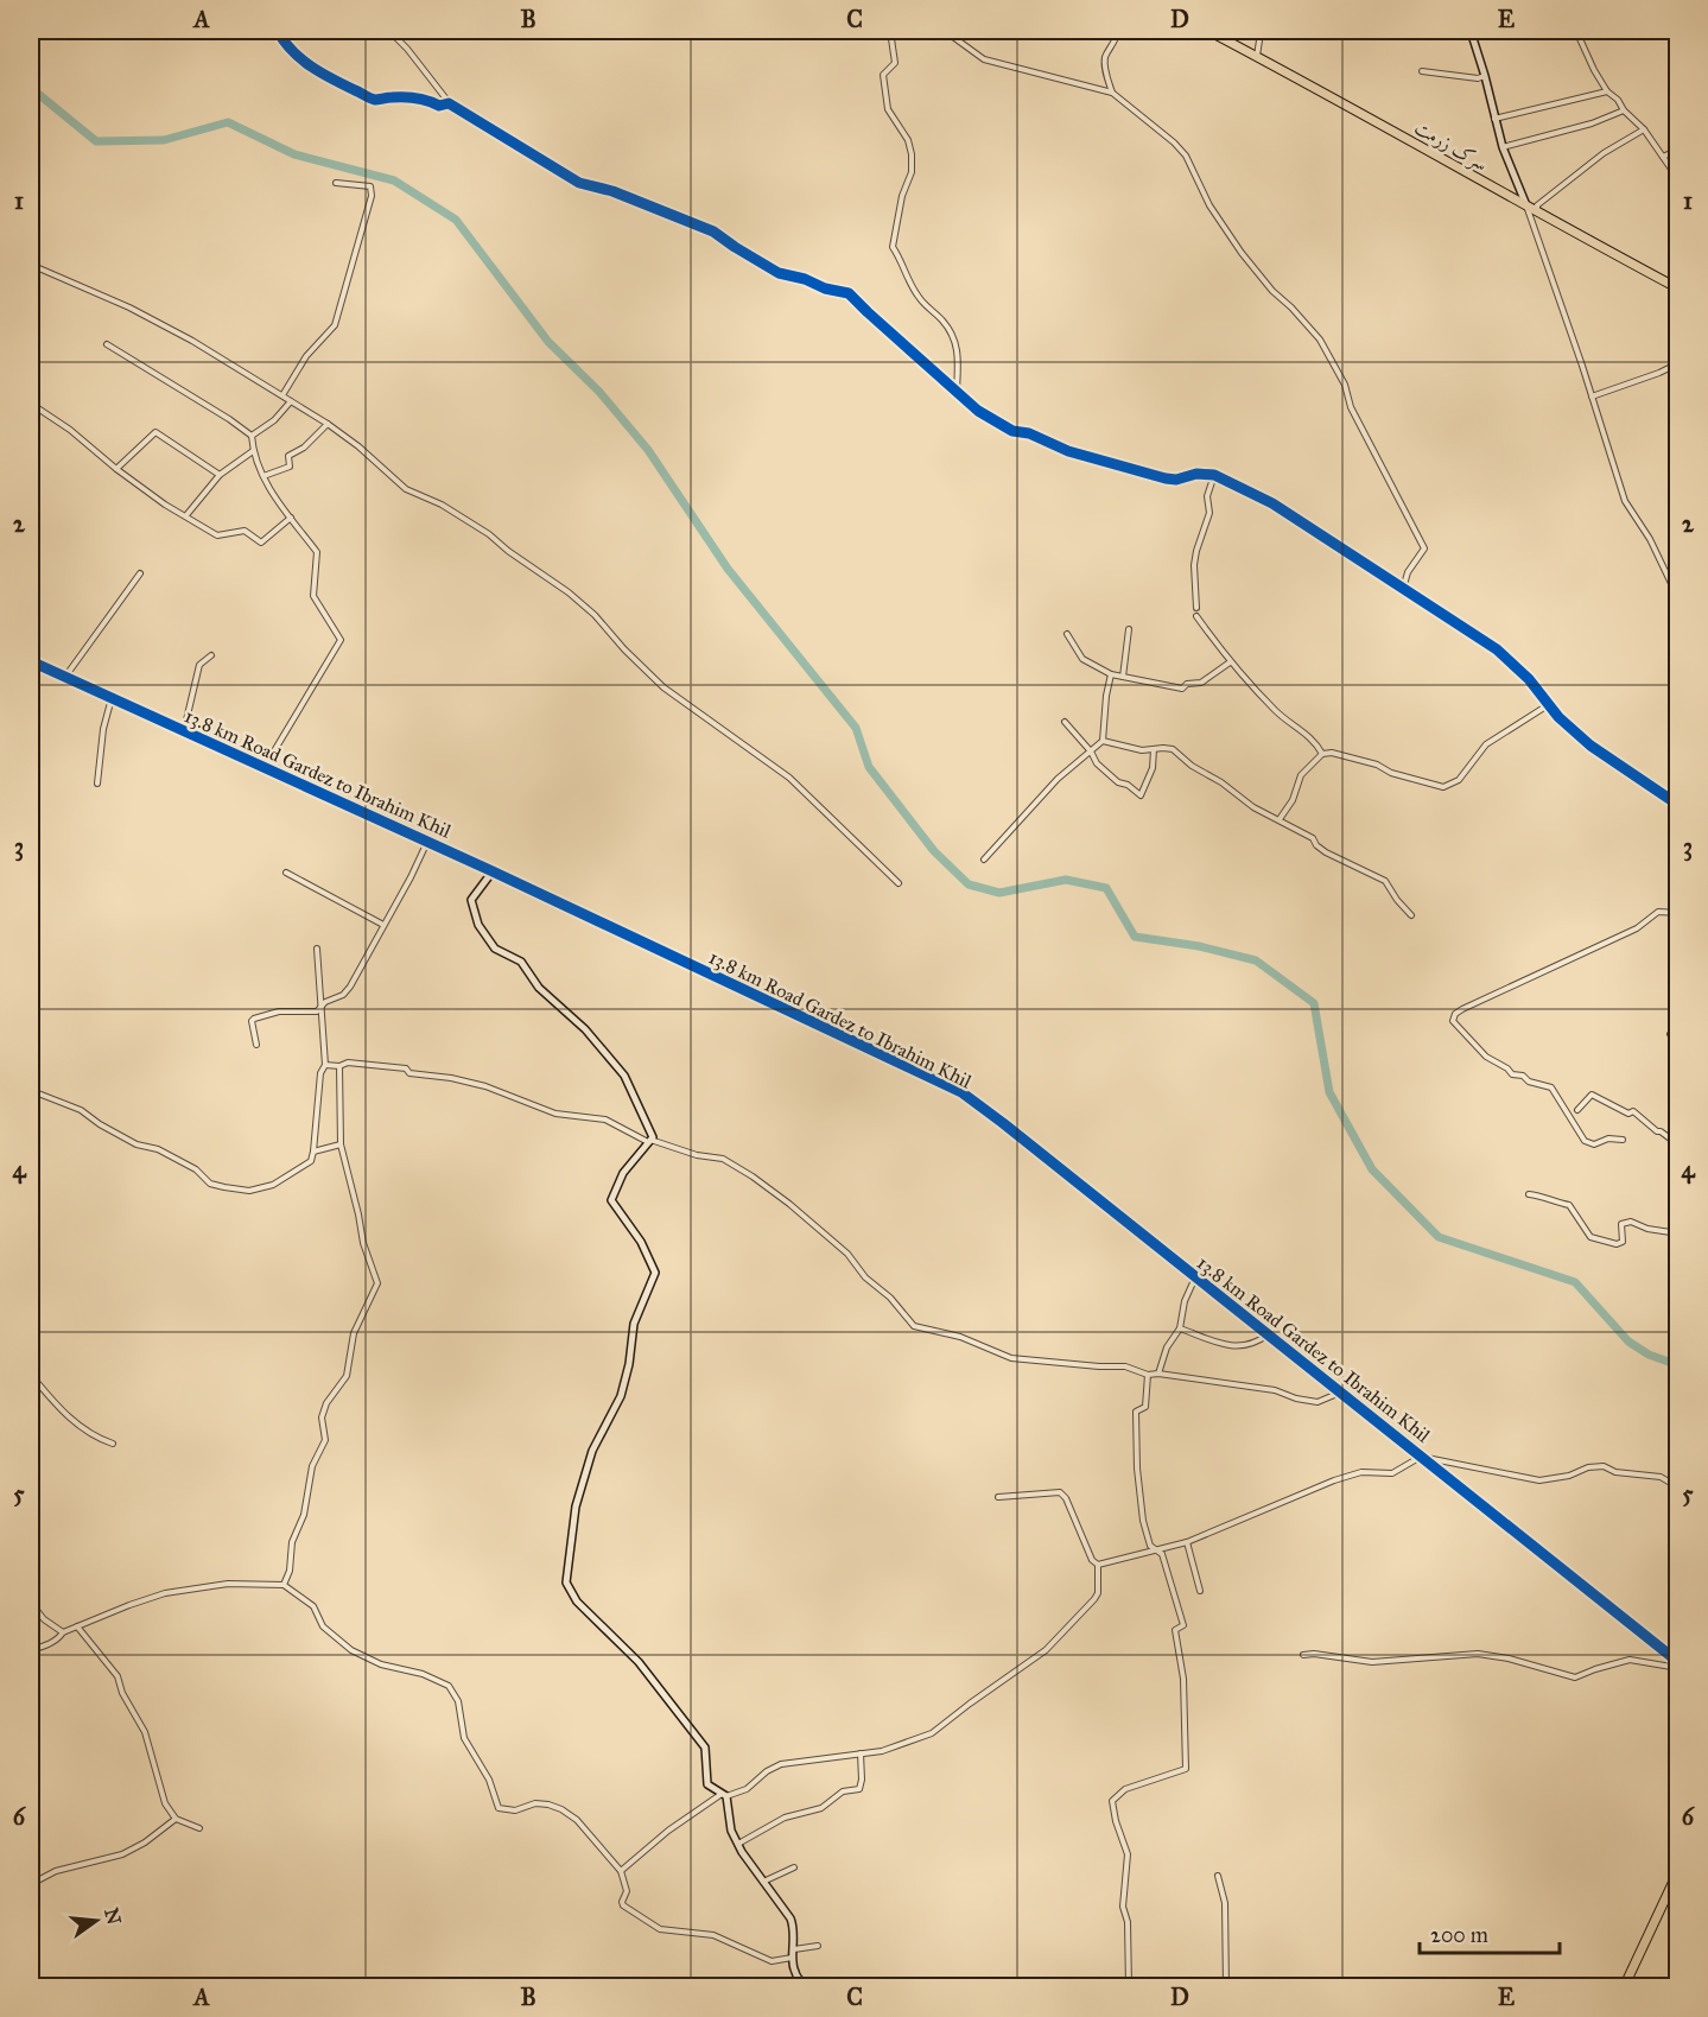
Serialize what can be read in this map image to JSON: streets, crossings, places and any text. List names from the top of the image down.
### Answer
{
  "streets": {
    "highway": ["سرک زرمت"],
    "street": ["13.8 km Road Gardez to Ibrahim Khil"]
  },
  "scale_bar": "200 m",
  "north": "right",
  "grid": {
    "columns": [
      "A",
      "B",
      "C",
      "D",
      "E"
    ],
    "rows": [
      "1",
      "2",
      "3",
      "4",
      "5",
      "6"
    ]
  }
}
